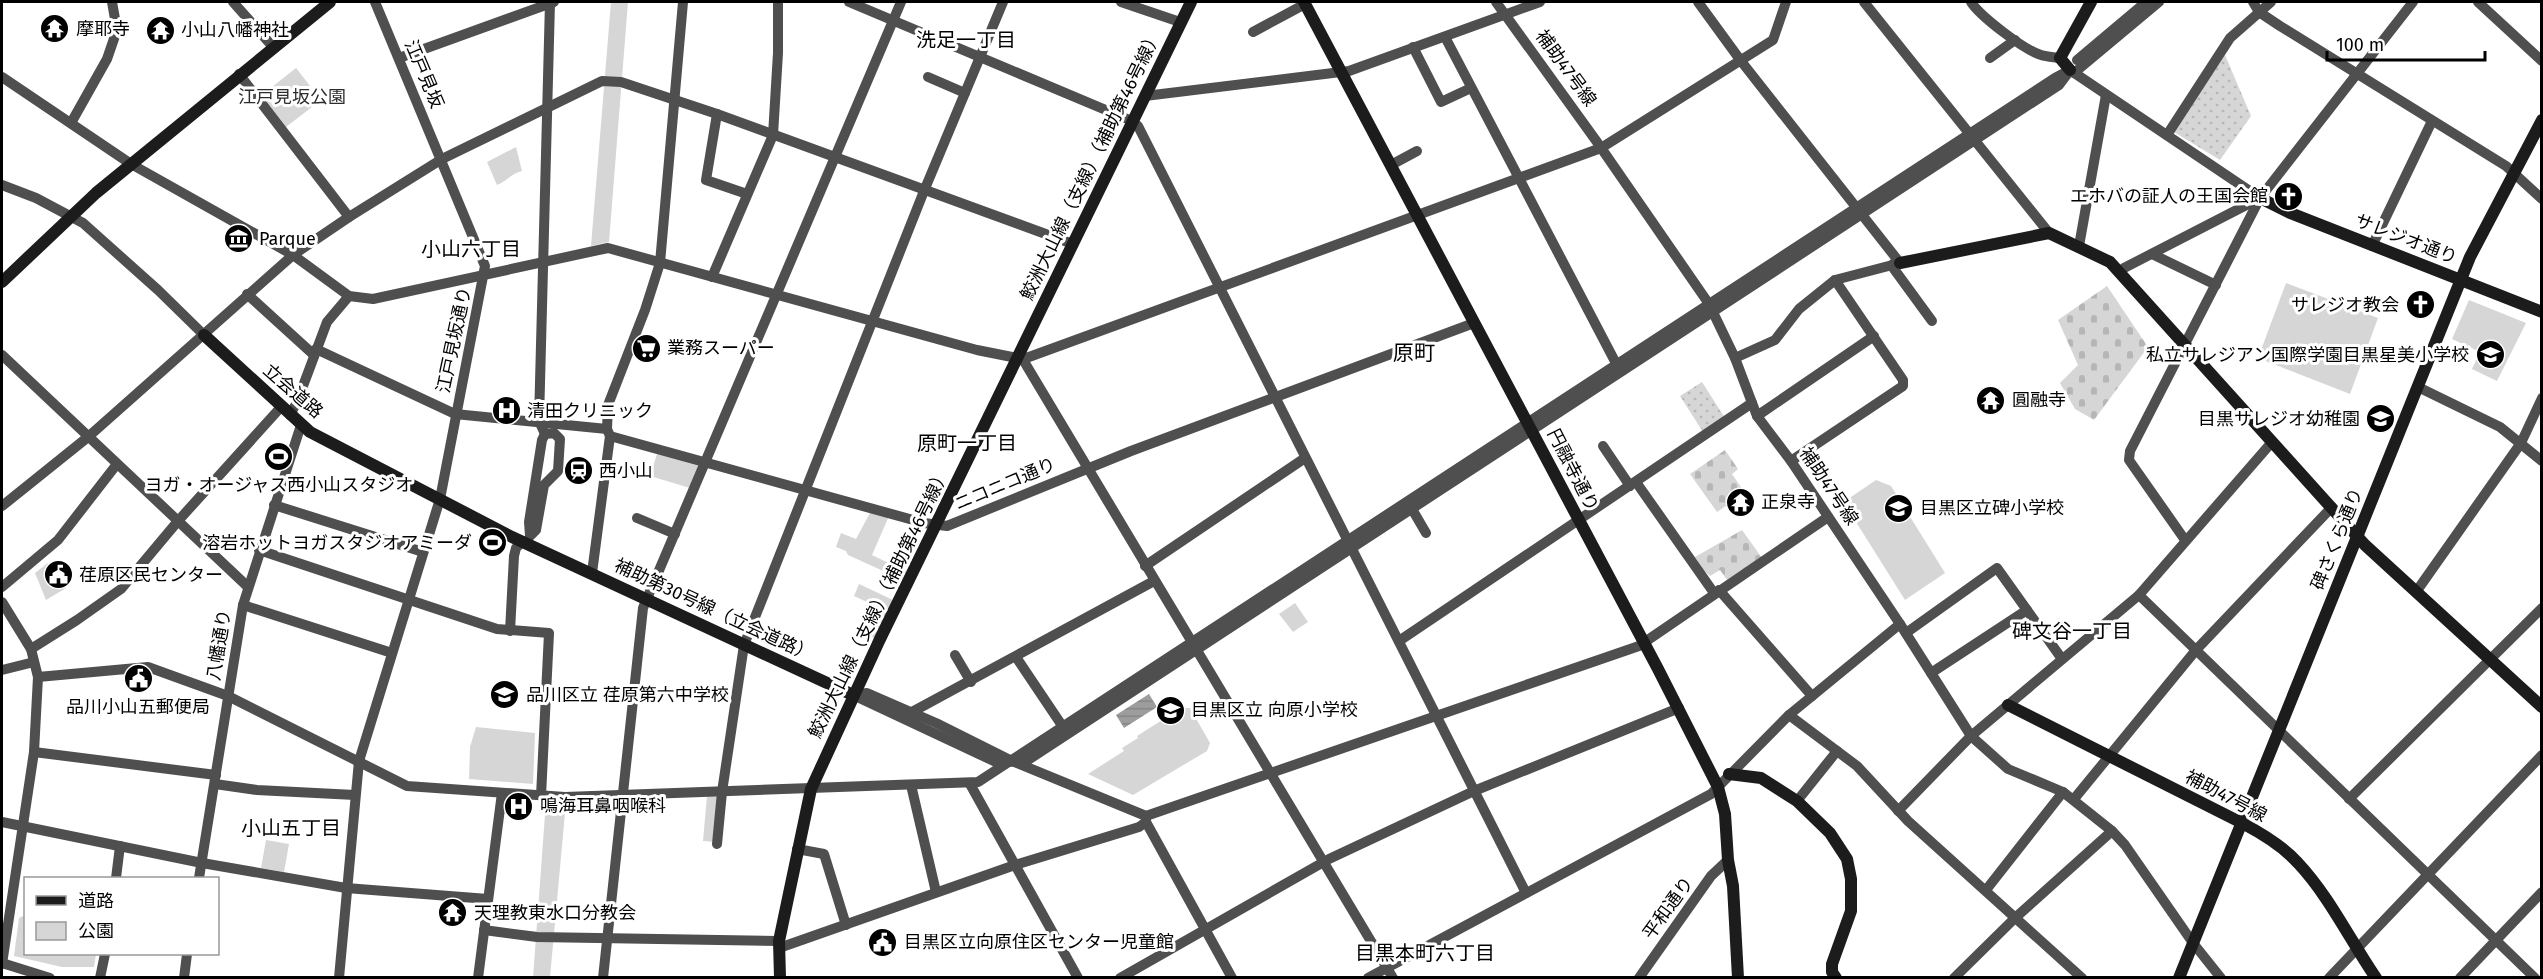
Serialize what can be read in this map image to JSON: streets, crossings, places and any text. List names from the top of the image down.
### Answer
{
  "streets": {
    "street": [
      "補助47号線",
      "江戸見坂",
      "鮫洲大山線（支線）（補助第46号線）",
      "サレジオ通り",
      "江戸見坂通り",
      "立会道路",
      "円融寺通り",
      "ニコニコ通り",
      "碑さくら通り",
      "補助第30号線（立会道路）",
      "八幡通り",
      "平和通り"
    ]
  },
  "crossings": [
    ["補助47号線", "碑さくら通り"],
    ["江戸見坂", "江戸見坂通り"],
    ["鮫洲大山線（支線）（補助第46号線）", "ニコニコ通り"],
    ["鮫洲大山線（支線）（補助第46号線）", "補助第30号線（立会道路）"],
    ["サレジオ通り", "碑さくら通り"],
    ["江戸見坂通り", "立会道路"],
    ["立会道路", "補助第30号線（立会道路）"],
    ["立会道路", "八幡通り"],
    ["円融寺通り", "ニコニコ通り"],
    ["円融寺通り", "平和通り"]
  ],
  "districts": [
    "洗足一丁目",
    "小山六丁目",
    "原町",
    "原町一丁目",
    "碑文谷一丁目",
    "小山五丁目",
    "目黒本町六丁目"
  ],
  "parks": ["江戸見坂公園"],
  "places": {
    "temple": [
      "摩耶寺",
      "小山八幡神社",
      "圓融寺",
      "正泉寺",
      "天理教東水口分教会"
    ],
    "church": ["エホバの証人の王国会館", "サレジオ教会"],
    "museum": ["Parque"],
    "supermarket": ["業務スーパー"],
    "school or university": [
      "私立サレジアン国際学園目黒星美小学校",
      "目黒サレジオ幼稚園",
      "目黒区立碑小学校",
      "品川区立 荏原第六中学校",
      "目黒区立 向原小学校"
    ],
    "hospital": ["清田クリニック", "鳴海耳鼻咽喉科"],
    "sports": ["ヨガ・オージャス西小山スタジオ", "溶岩ホットヨガスタジオアミーダ"],
    "station": ["西小山"],
    "public building": ["荏原区民センター", "品川小山五郵便局", "目黒区立向原住区センター児童館"]
  },
  "legend": ["道路", "公園"],
  "scale_bar": "100 m"
}
